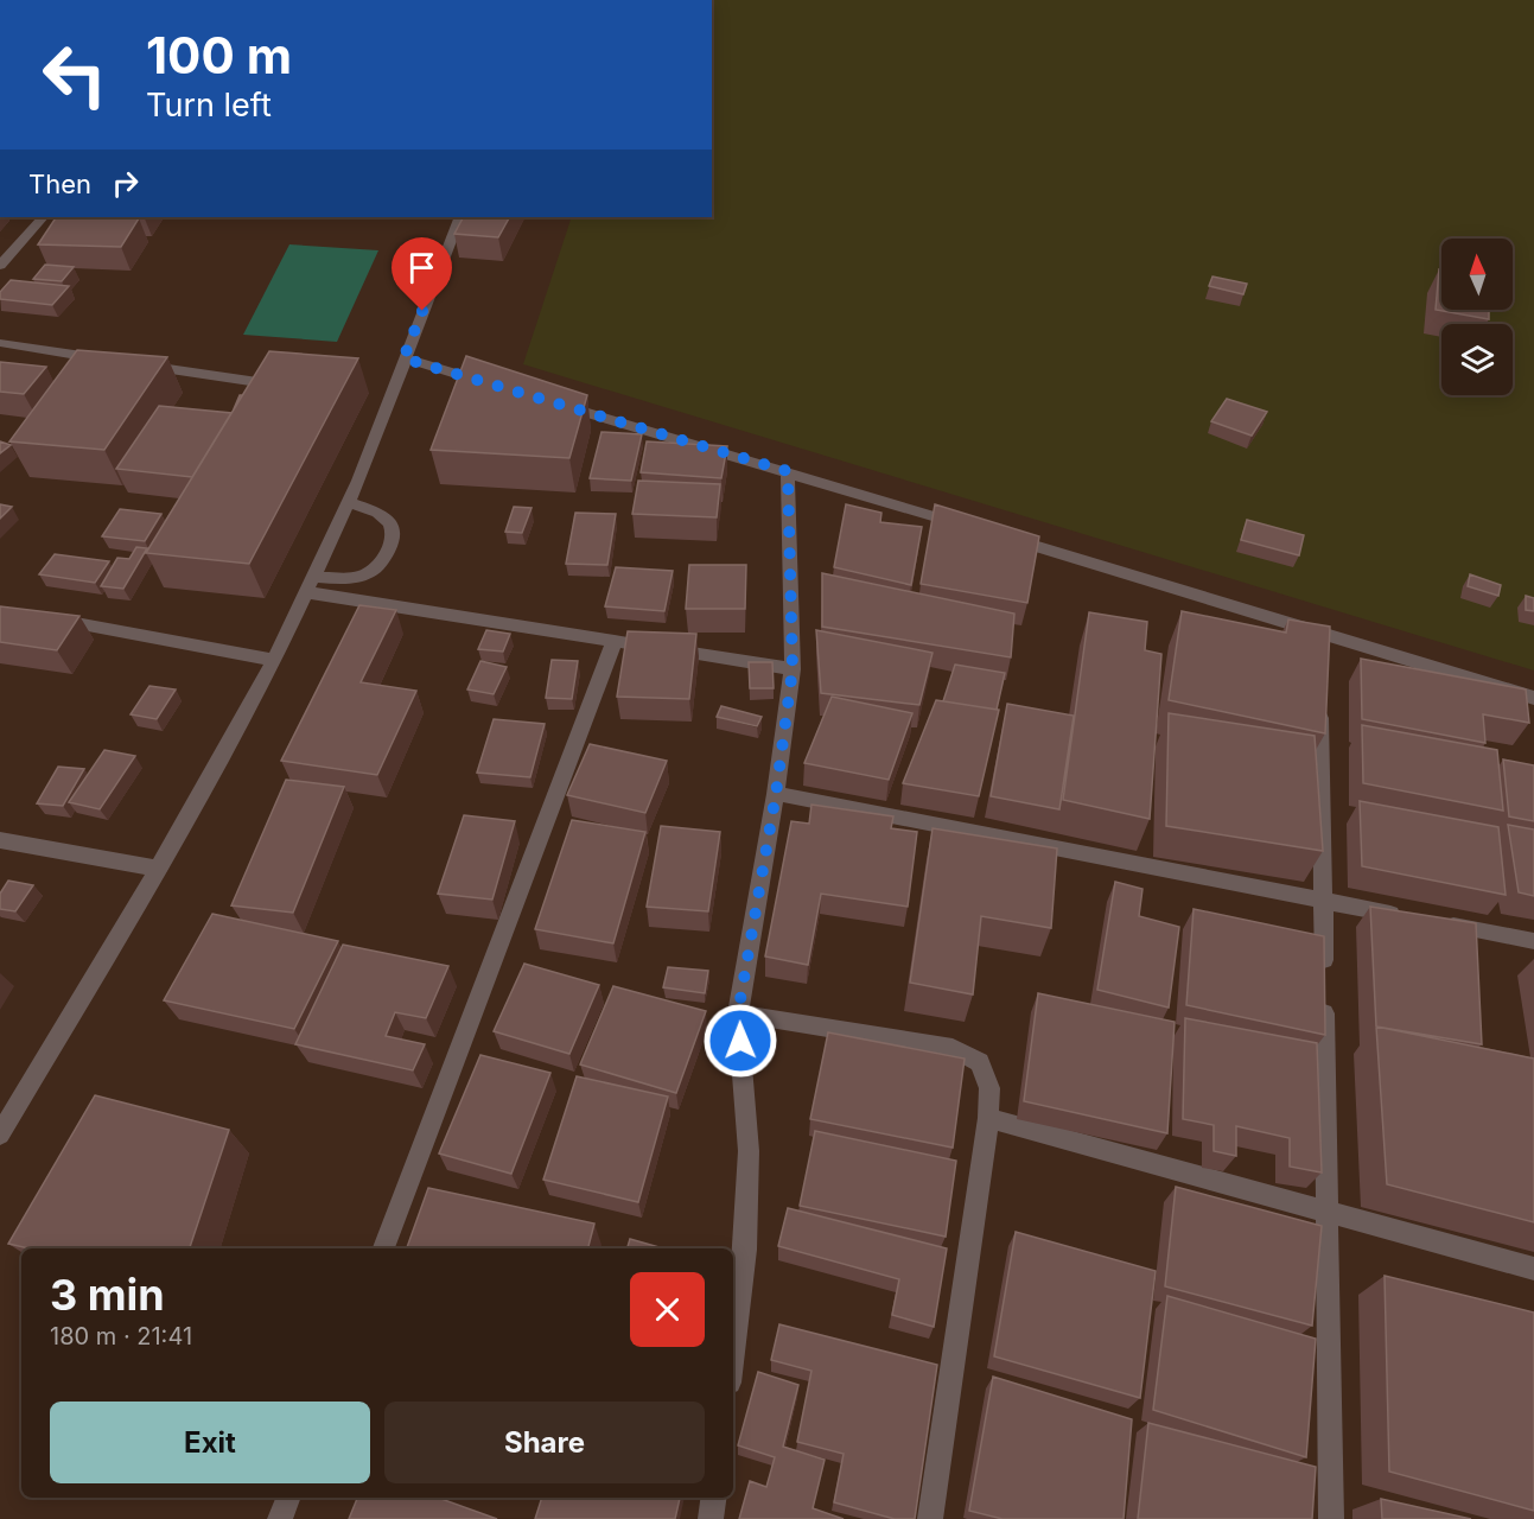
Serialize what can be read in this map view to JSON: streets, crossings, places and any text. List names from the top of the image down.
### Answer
{
  "north": "top",
  "page": {
    "turn": ["100 m", "Turn left"],
    "then": "Then",
    "heading": ["3 min", "180 m · 21:41"],
    "buttons": ["Exit", "Share"]
  }
}
